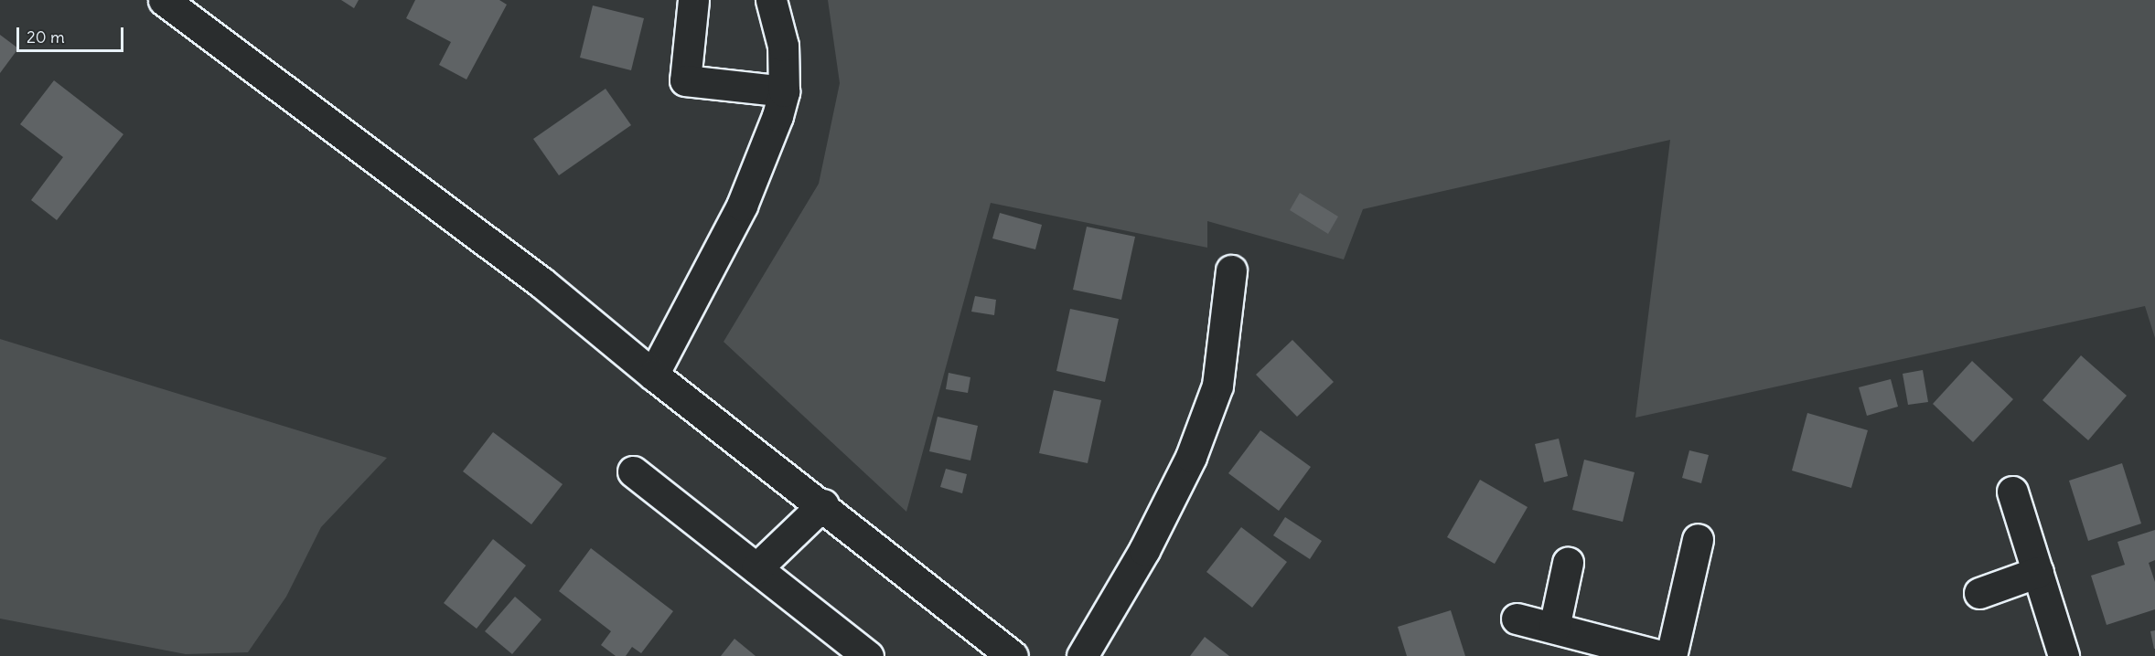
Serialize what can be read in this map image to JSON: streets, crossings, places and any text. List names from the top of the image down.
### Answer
{
  "scale_bar": "20 m"
}
